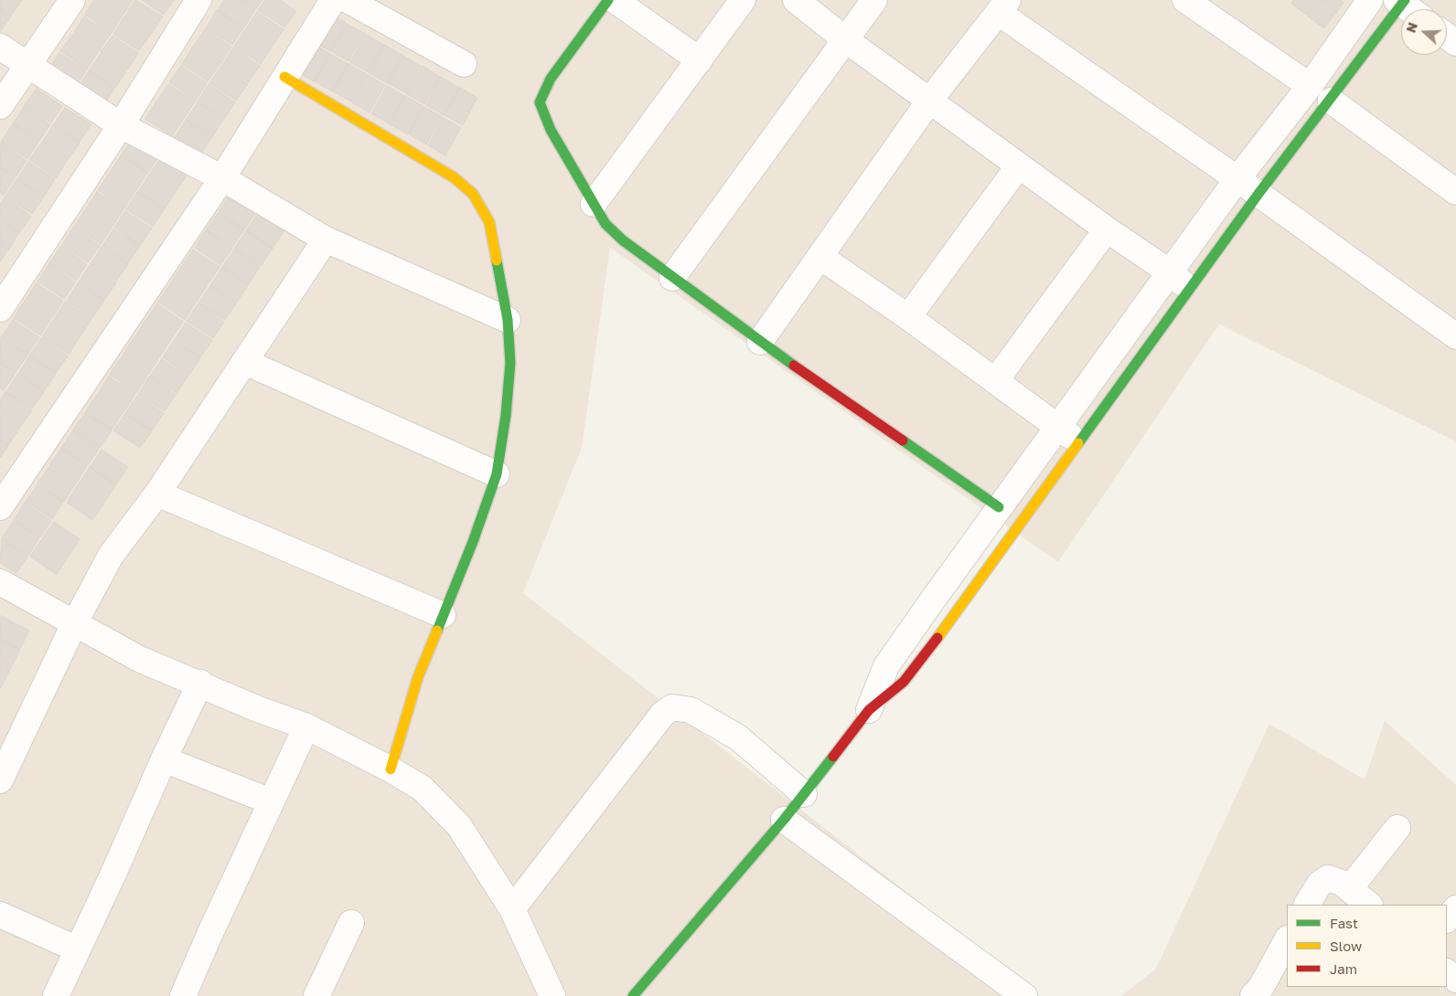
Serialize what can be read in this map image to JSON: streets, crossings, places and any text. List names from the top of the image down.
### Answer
{
  "legend": ["Fast", "Slow", "Jam"],
  "north": "left"
}
